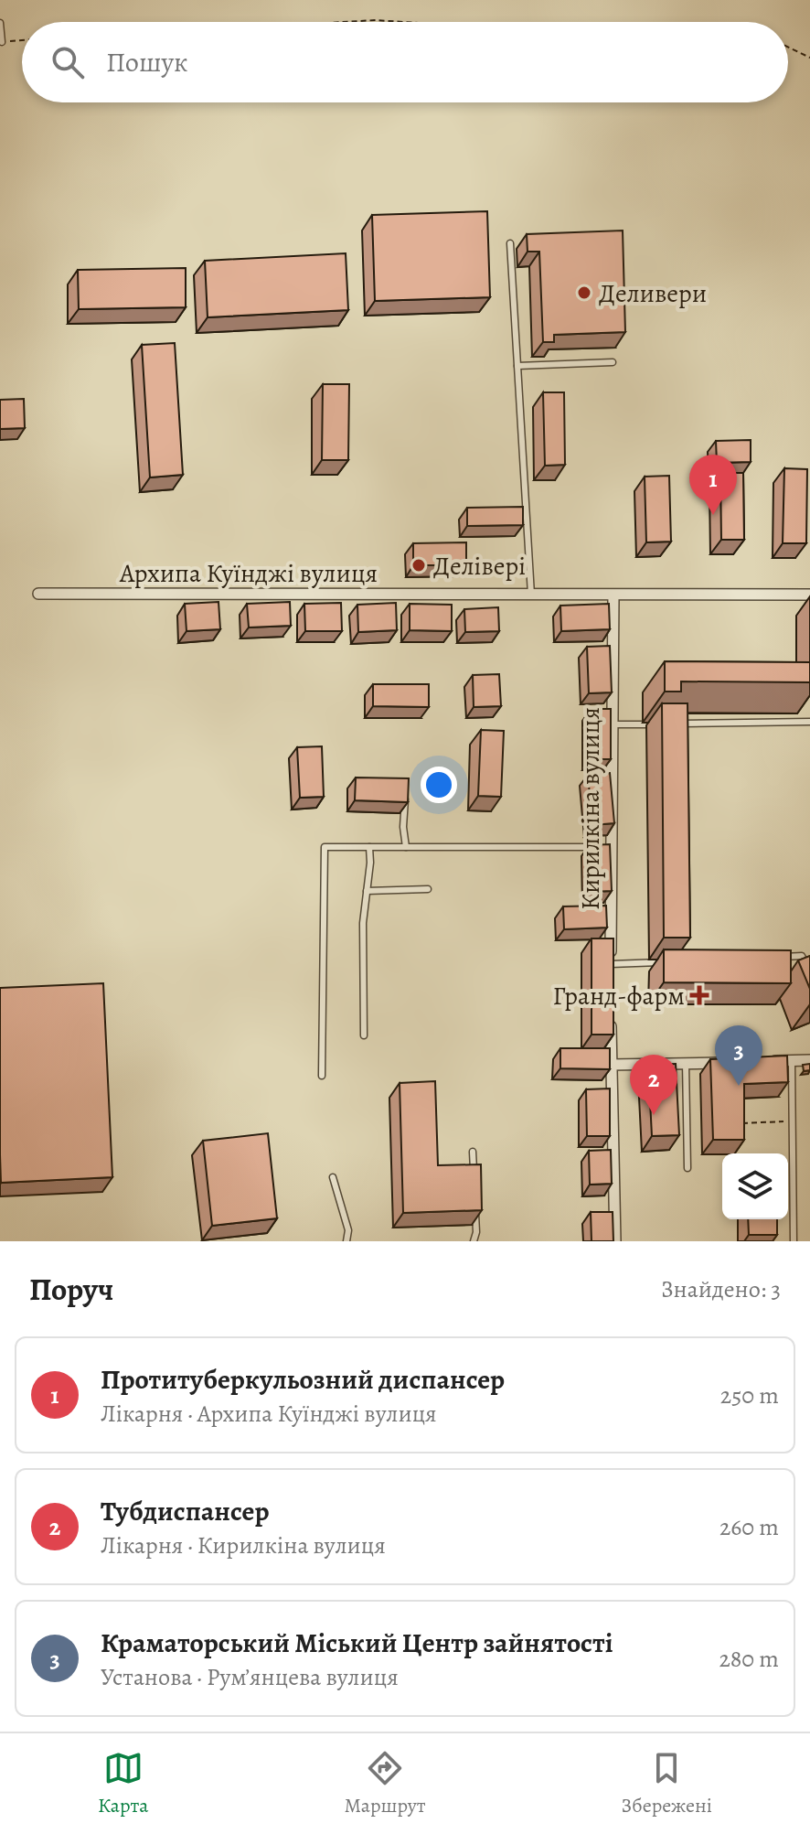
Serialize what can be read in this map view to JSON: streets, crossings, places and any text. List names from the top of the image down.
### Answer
{
  "streets": {
    "street": ["Архипа Куїнджі вулиця", "Кирилкіна вулиця"]
  },
  "crossings": [
    ["Архипа Куїнджі вулиця", "Кирилкіна вулиця"]
  ],
  "places": {
    "other": ["Деливери", "Делівері"],
    "health": ["Гранд-фарм"]
  },
  "page": {
    "search": "Пошук",
    "pins": ["1", "3", "2"],
    "heading": ["Поруч", "Знайдено: 3"],
    "list": [
      {
        "mark": "1",
        "name": "Протитуберкульозний диспансер",
        "note": "Лікарня · Архипа Куїнджі вулиця",
        "value": "250 m"
      },
      {
        "mark": "2",
        "name": "Тубдиспансер",
        "note": "Лікарня · Кирилкіна вулиця",
        "value": "260 m"
      },
      {
        "mark": "3",
        "name": "Краматорський Міський Центр зайнятості",
        "note": "Установа · Рум’янцева вулиця",
        "value": "280 m"
      }
    ],
    "nav": ["Карта", "Маршрут", "Збережені"]
  }
}
